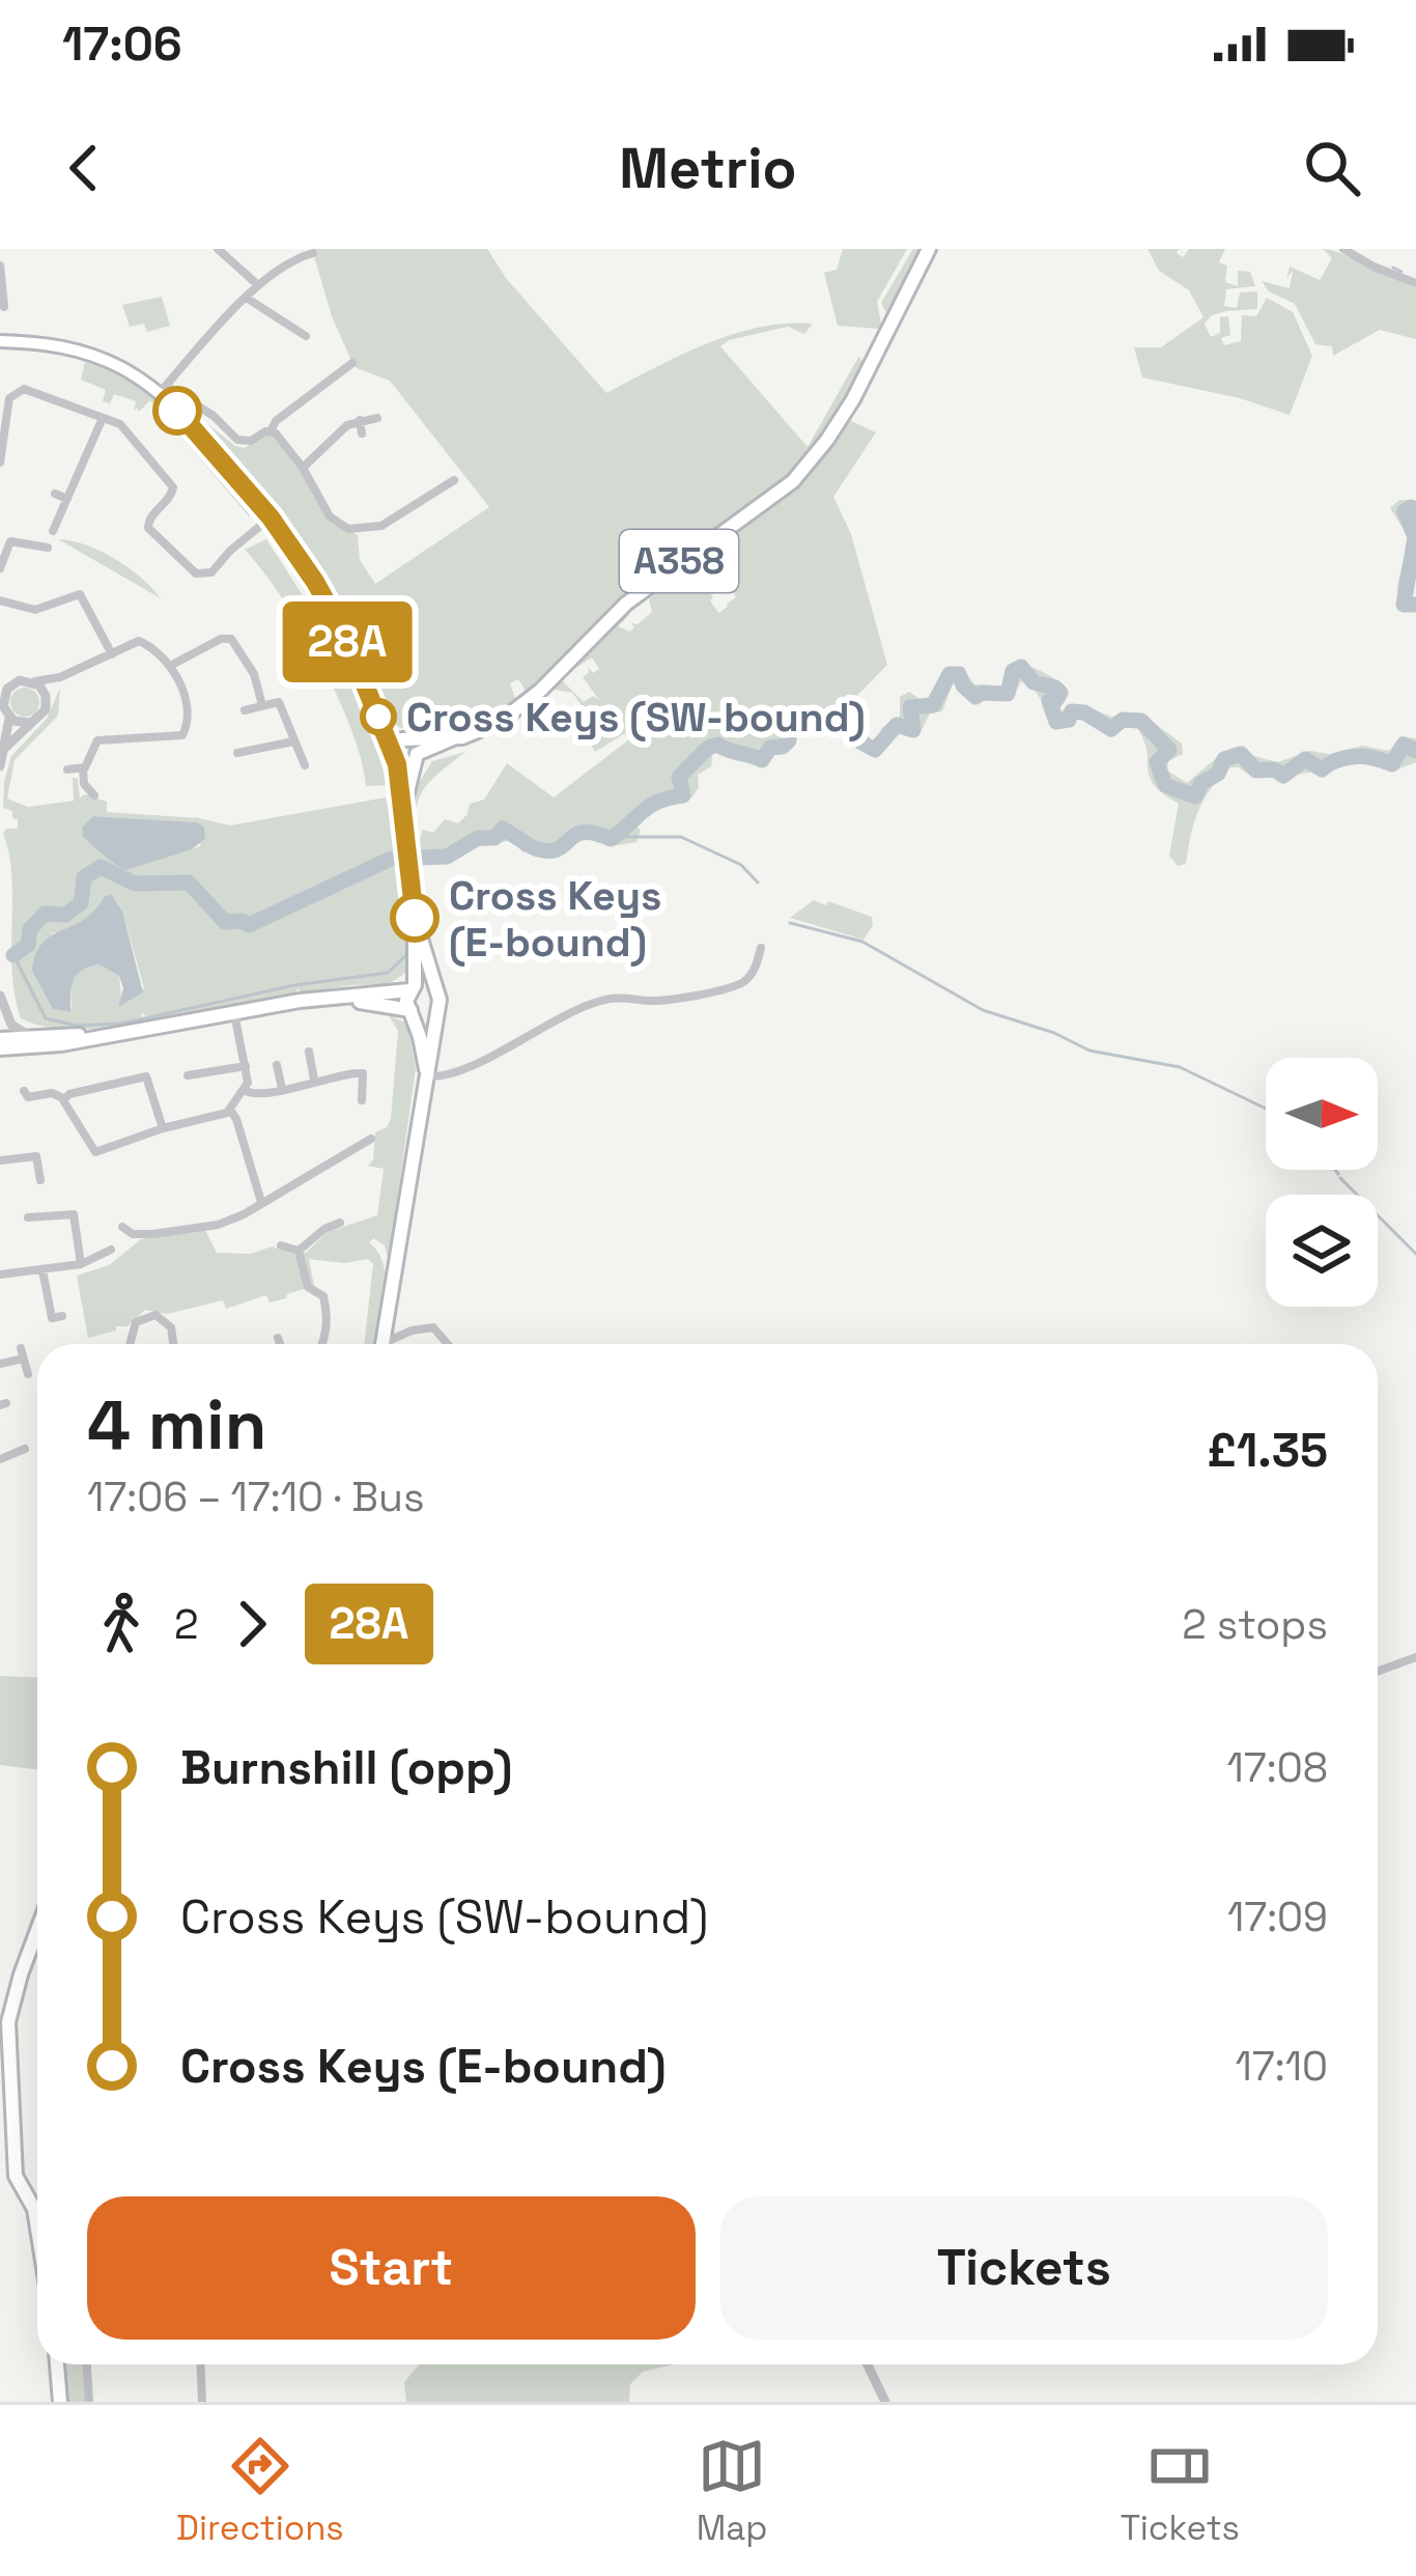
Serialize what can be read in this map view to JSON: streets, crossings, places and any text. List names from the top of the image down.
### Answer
{
  "streets": {
    "main road": ["A358"]
  },
  "places": ["Cross Keys (SW-bound)", "Cross Keys (E-bound)"],
  "lines": ["bus line 28A"],
  "north": "right",
  "page": {
    "status": "17:06",
    "header": "Metrio",
    "on_map": "28A",
    "heading": ["4 min", "17:06 – 17:10 · Bus", "£1.35"],
    "legs": ["2", "28A", "2 stops"],
    "list": [
      {
        "name": "Burnshill (opp)",
        "value": "17:08"
      },
      {
        "name": "Cross Keys (SW-bound)",
        "value": "17:09"
      },
      {
        "name": "Cross Keys (E-bound)",
        "value": "17:10"
      }
    ],
    "buttons": ["Start", "Tickets"],
    "tabs": ["Directions", "Map", "Tickets"]
  }
}
